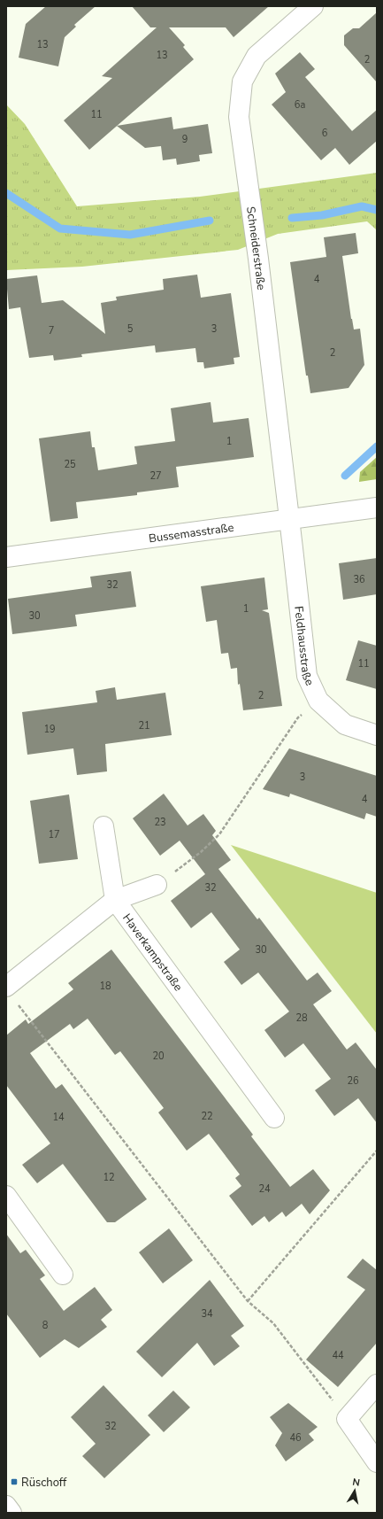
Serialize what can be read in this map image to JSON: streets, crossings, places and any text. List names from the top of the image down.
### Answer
{
  "streets": {
    "street": [
      "Schneiderstraße",
      "Bussemasstraße",
      "Feldhausstraße",
      "Haverkampstraße"
    ]
  },
  "crossings": [
    ["Schneiderstraße", "Bussemasstraße"],
    ["Schneiderstraße", "Feldhausstraße"],
    ["Bussemasstraße", "Feldhausstraße"]
  ],
  "places": {
    "transit": ["Rüschoff"]
  },
  "house_numbers": [
    "13",
    "13",
    "2",
    "6a",
    "11",
    "6",
    "9",
    "4",
    "5",
    "3",
    "7",
    "2",
    "1",
    "25",
    "27",
    "36",
    "32",
    "1",
    "30",
    "11",
    "2",
    "21",
    "19",
    "3",
    "4",
    "23",
    "17",
    "32",
    "30",
    "18",
    "28",
    "20",
    "26",
    "22",
    "14",
    "12",
    "24",
    "34",
    "8",
    "44",
    "32",
    "46"
  ],
  "north": "top"
}
